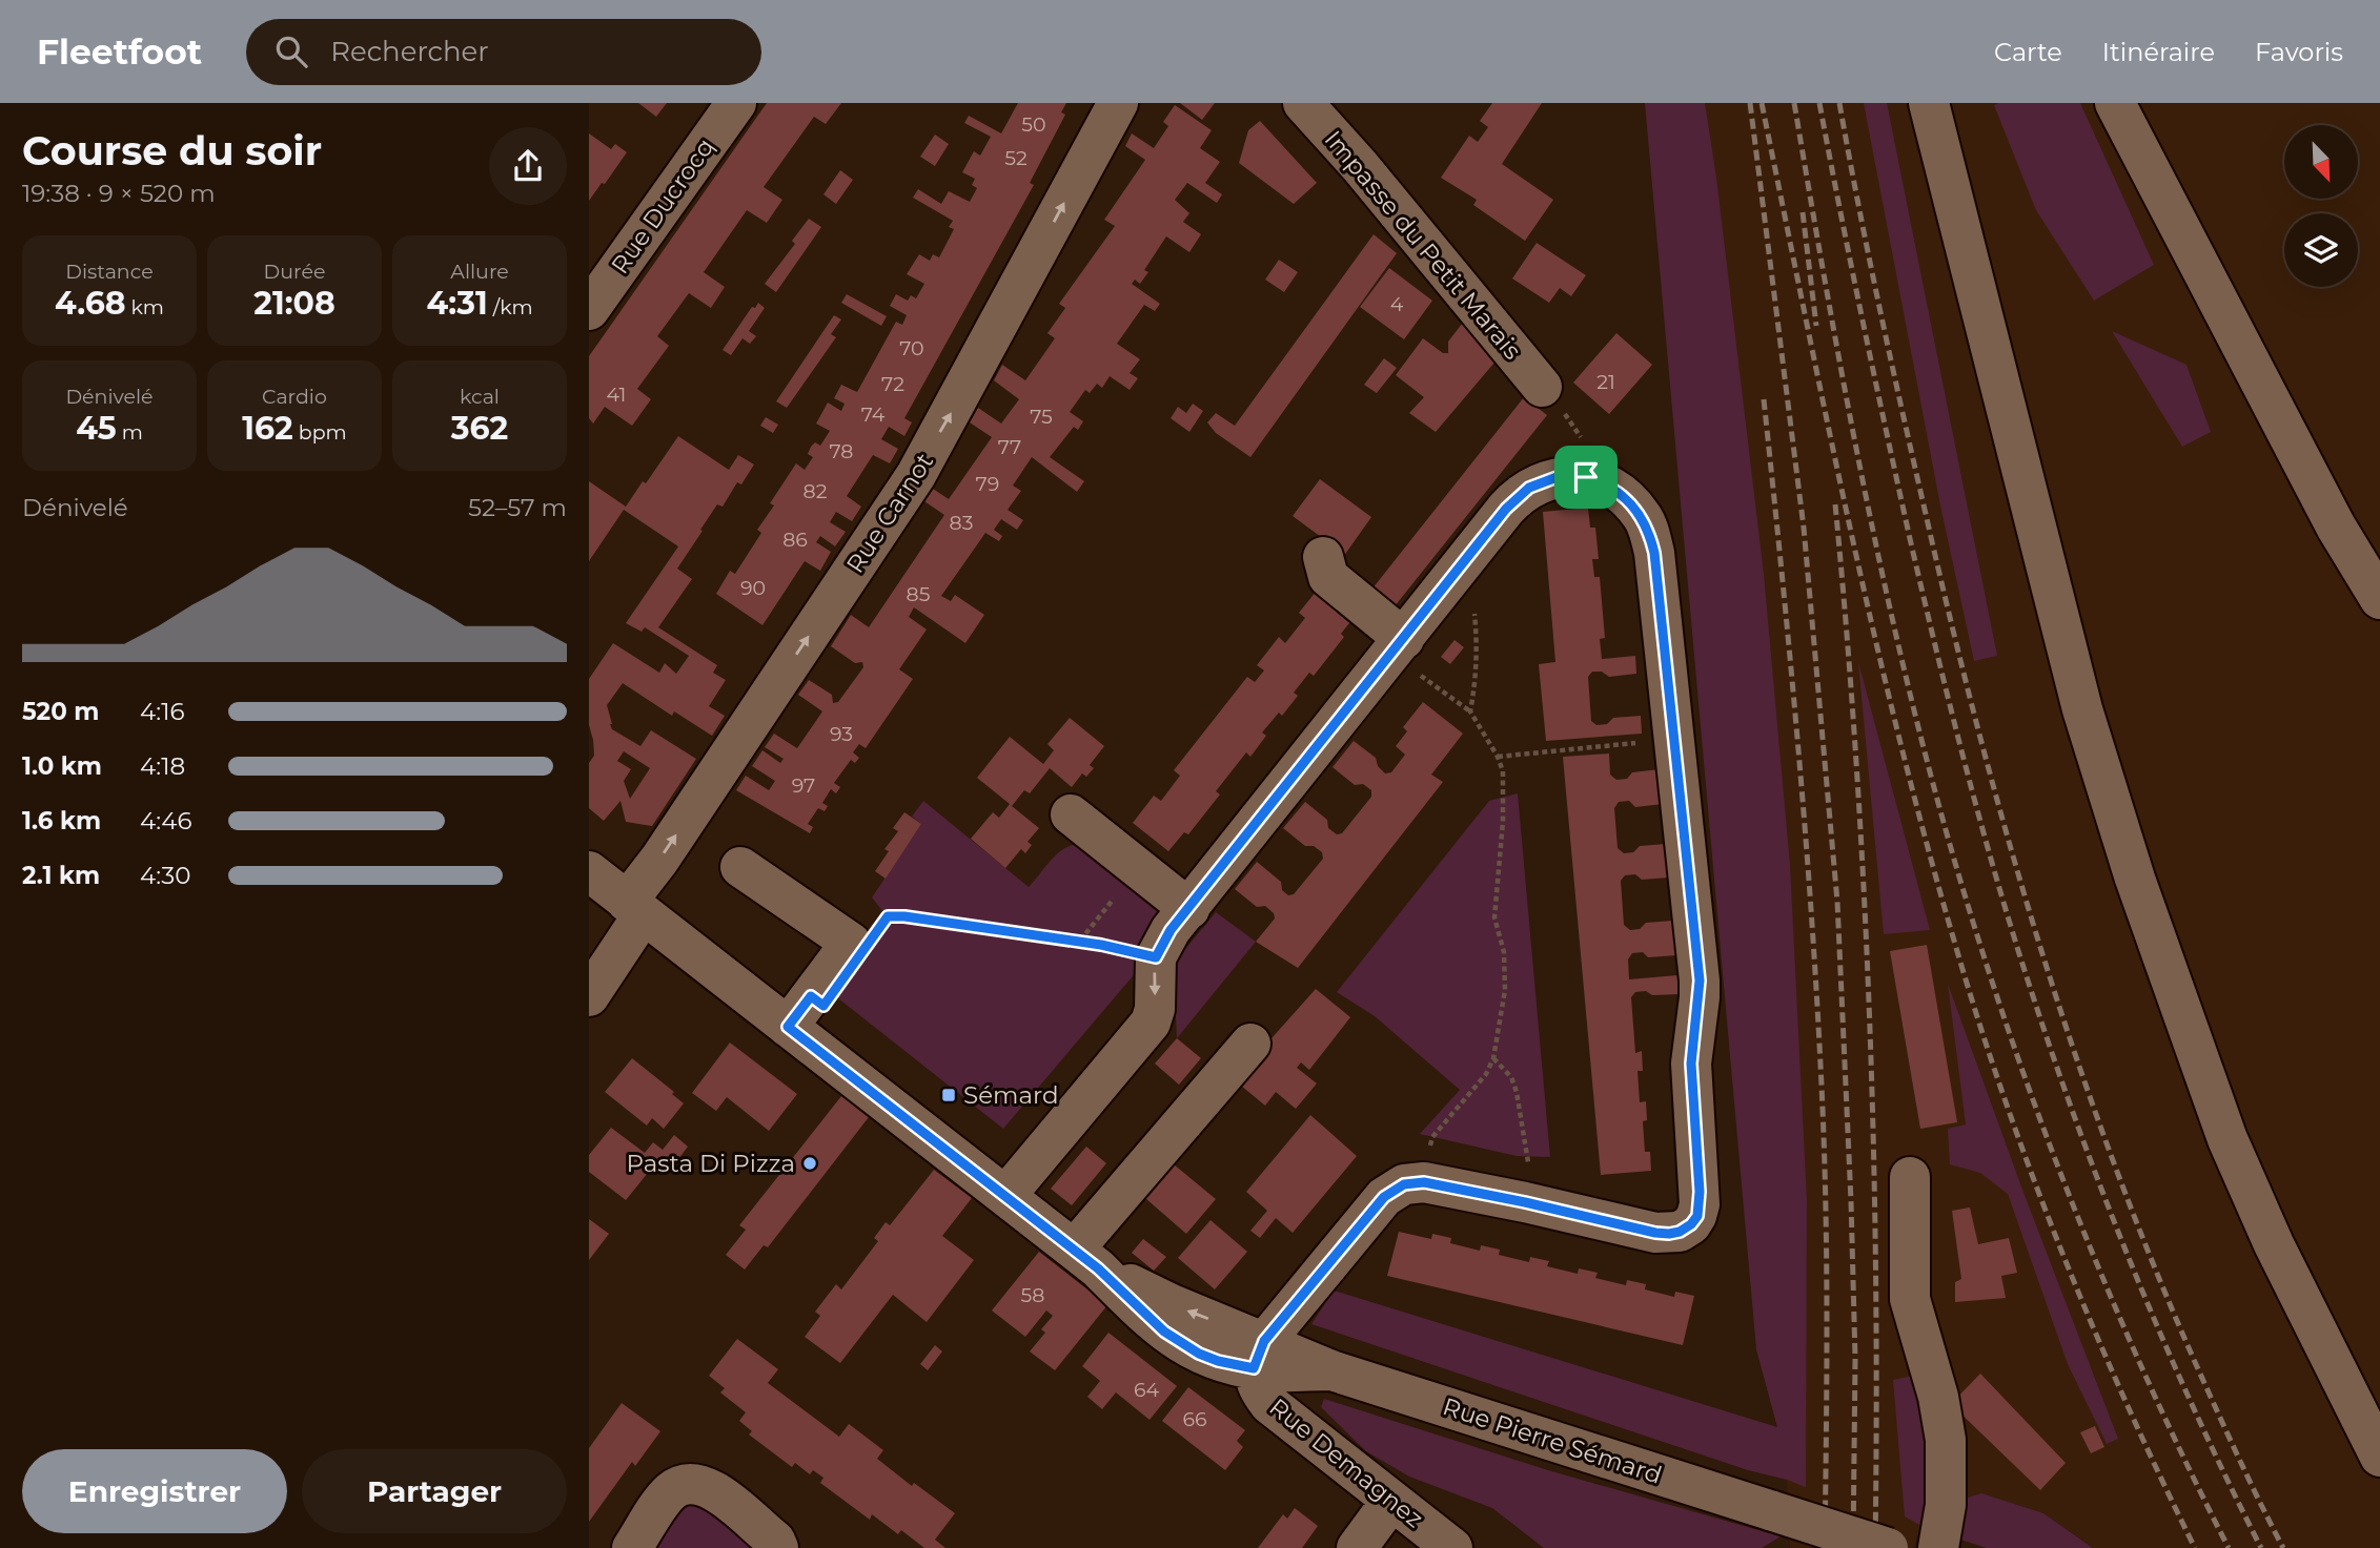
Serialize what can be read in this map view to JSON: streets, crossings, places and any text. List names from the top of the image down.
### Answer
{
  "streets": {
    "street": [
      "Rue Ducrocq",
      "Impasse du Petit Marais",
      "Rue Carnot",
      "Rue Pierre Sémard",
      "Rue Demagnez"
    ]
  },
  "crossings": [
    ["Rue Pierre Sémard", "Rue Demagnez"]
  ],
  "one_way": ["Rue Carnot"],
  "places": {
    "transit": ["Sémard"],
    "other": ["Pasta Di Pizza"]
  },
  "house_numbers": [
    "50",
    "52",
    "4",
    "70",
    "21",
    "72",
    "41",
    "74",
    "75",
    "77",
    "78",
    "79",
    "82",
    "83",
    "86",
    "90",
    "85",
    "93",
    "97",
    "58",
    "64",
    "66"
  ],
  "north": "bottom right",
  "page": {
    "header": "Fleetfoot",
    "search": "Rechercher",
    "nav": ["Carte", "Itinéraire", "Favoris"],
    "heading": ["Course du soir", "19:38 · 9 × 520 m"],
    "stats": [
      ["Distance", "4.68 km"],
      ["Durée", "21:08"],
      ["Allure", "4:31 /km"],
      ["Dénivelé", "45 m"],
      ["Cardio", "162 bpm"],
      ["kcal", "362"]
    ],
    "chart": ["Dénivelé", "52–57 m"],
    "list": [
      {
        "name": "520 m",
        "note": "4:16"
      },
      {
        "name": "1.0 km",
        "note": "4:18"
      },
      {
        "name": "1.6 km",
        "note": "4:46"
      },
      {
        "name": "2.1 km",
        "note": "4:30"
      }
    ],
    "buttons": ["Enregistrer", "Partager"]
  }
}
